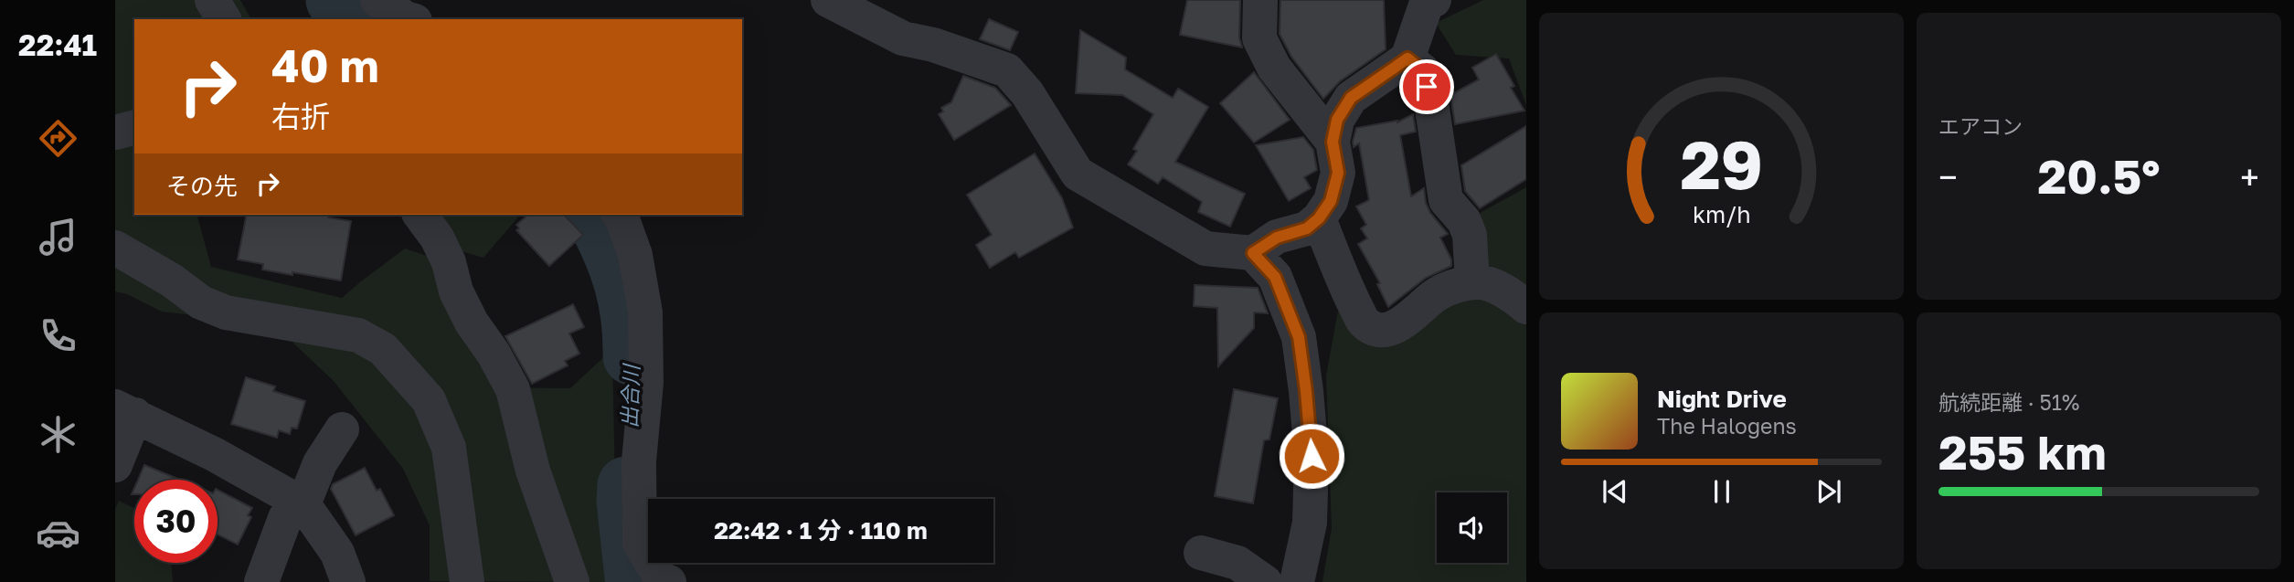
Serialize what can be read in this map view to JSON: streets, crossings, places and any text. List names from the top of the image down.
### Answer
{
  "water": ["出合川"],
  "page": {
    "tabs": "22:41",
    "tile": [
      "エアコン",
      ["航続距離 · 51%", "255 km"]
    ],
    "turn": ["40 m", "右折"],
    "heat": ["−", "20.5°", "+"],
    "then": "その先",
    "song": ["Night Drive", "The Halogens"],
    "limit": "30",
    "trip": "22:42 · 1 分 · 110 m",
    "gauge": ["29", "km/h"]
  }
}
